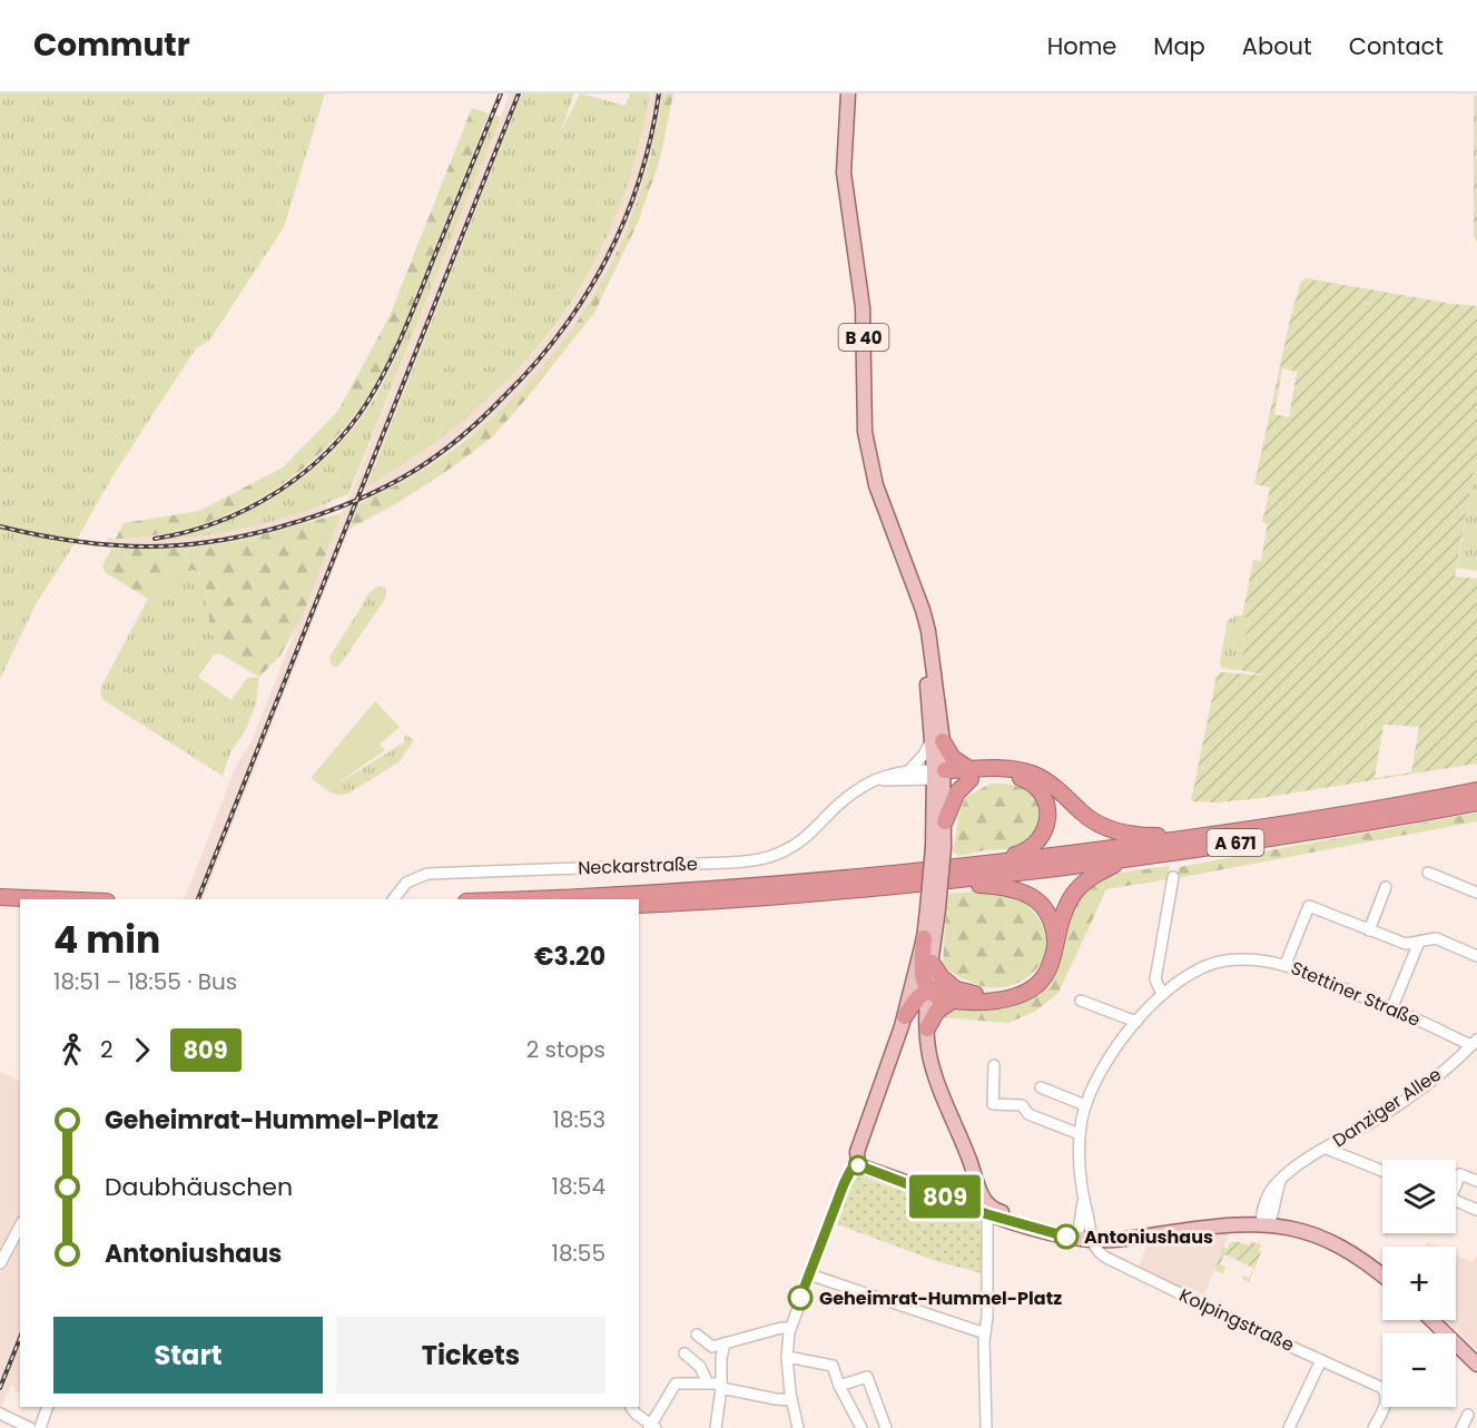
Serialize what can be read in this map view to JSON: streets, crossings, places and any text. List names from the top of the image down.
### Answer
{
  "streets": {
    "highway": ["A 671"],
    "main road": ["B 40"],
    "street": [
      "Neckarstraße",
      "Stettiner Straße",
      "Danziger Allee",
      "Kolpingstraße"
    ]
  },
  "crossings": [
    ["B 40", "Neckarstraße"],
    ["Stettiner Straße", "Danziger Allee"],
    ["Stettiner Straße", "Kolpingstraße"]
  ],
  "places": ["Antoniushaus", "Geheimrat-Hummel-Platz"],
  "lines": ["bus line 809"],
  "page": {
    "header": "Commutr",
    "nav": [
      "Home",
      "Map",
      "About",
      "Contact"
    ],
    "on_map": "809",
    "heading": ["4 min", "18:51 – 18:55 · Bus", "€3.20"],
    "legs": ["2", "809", "2 stops"],
    "list": [
      {
        "name": "Geheimrat-Hummel-Platz",
        "value": "18:53"
      },
      {
        "name": "Daubhäuschen",
        "value": "18:54"
      },
      {
        "name": "Antoniushaus",
        "value": "18:55"
      }
    ],
    "map_buttons": ["+", "−"],
    "buttons": ["Start", "Tickets"]
  }
}
